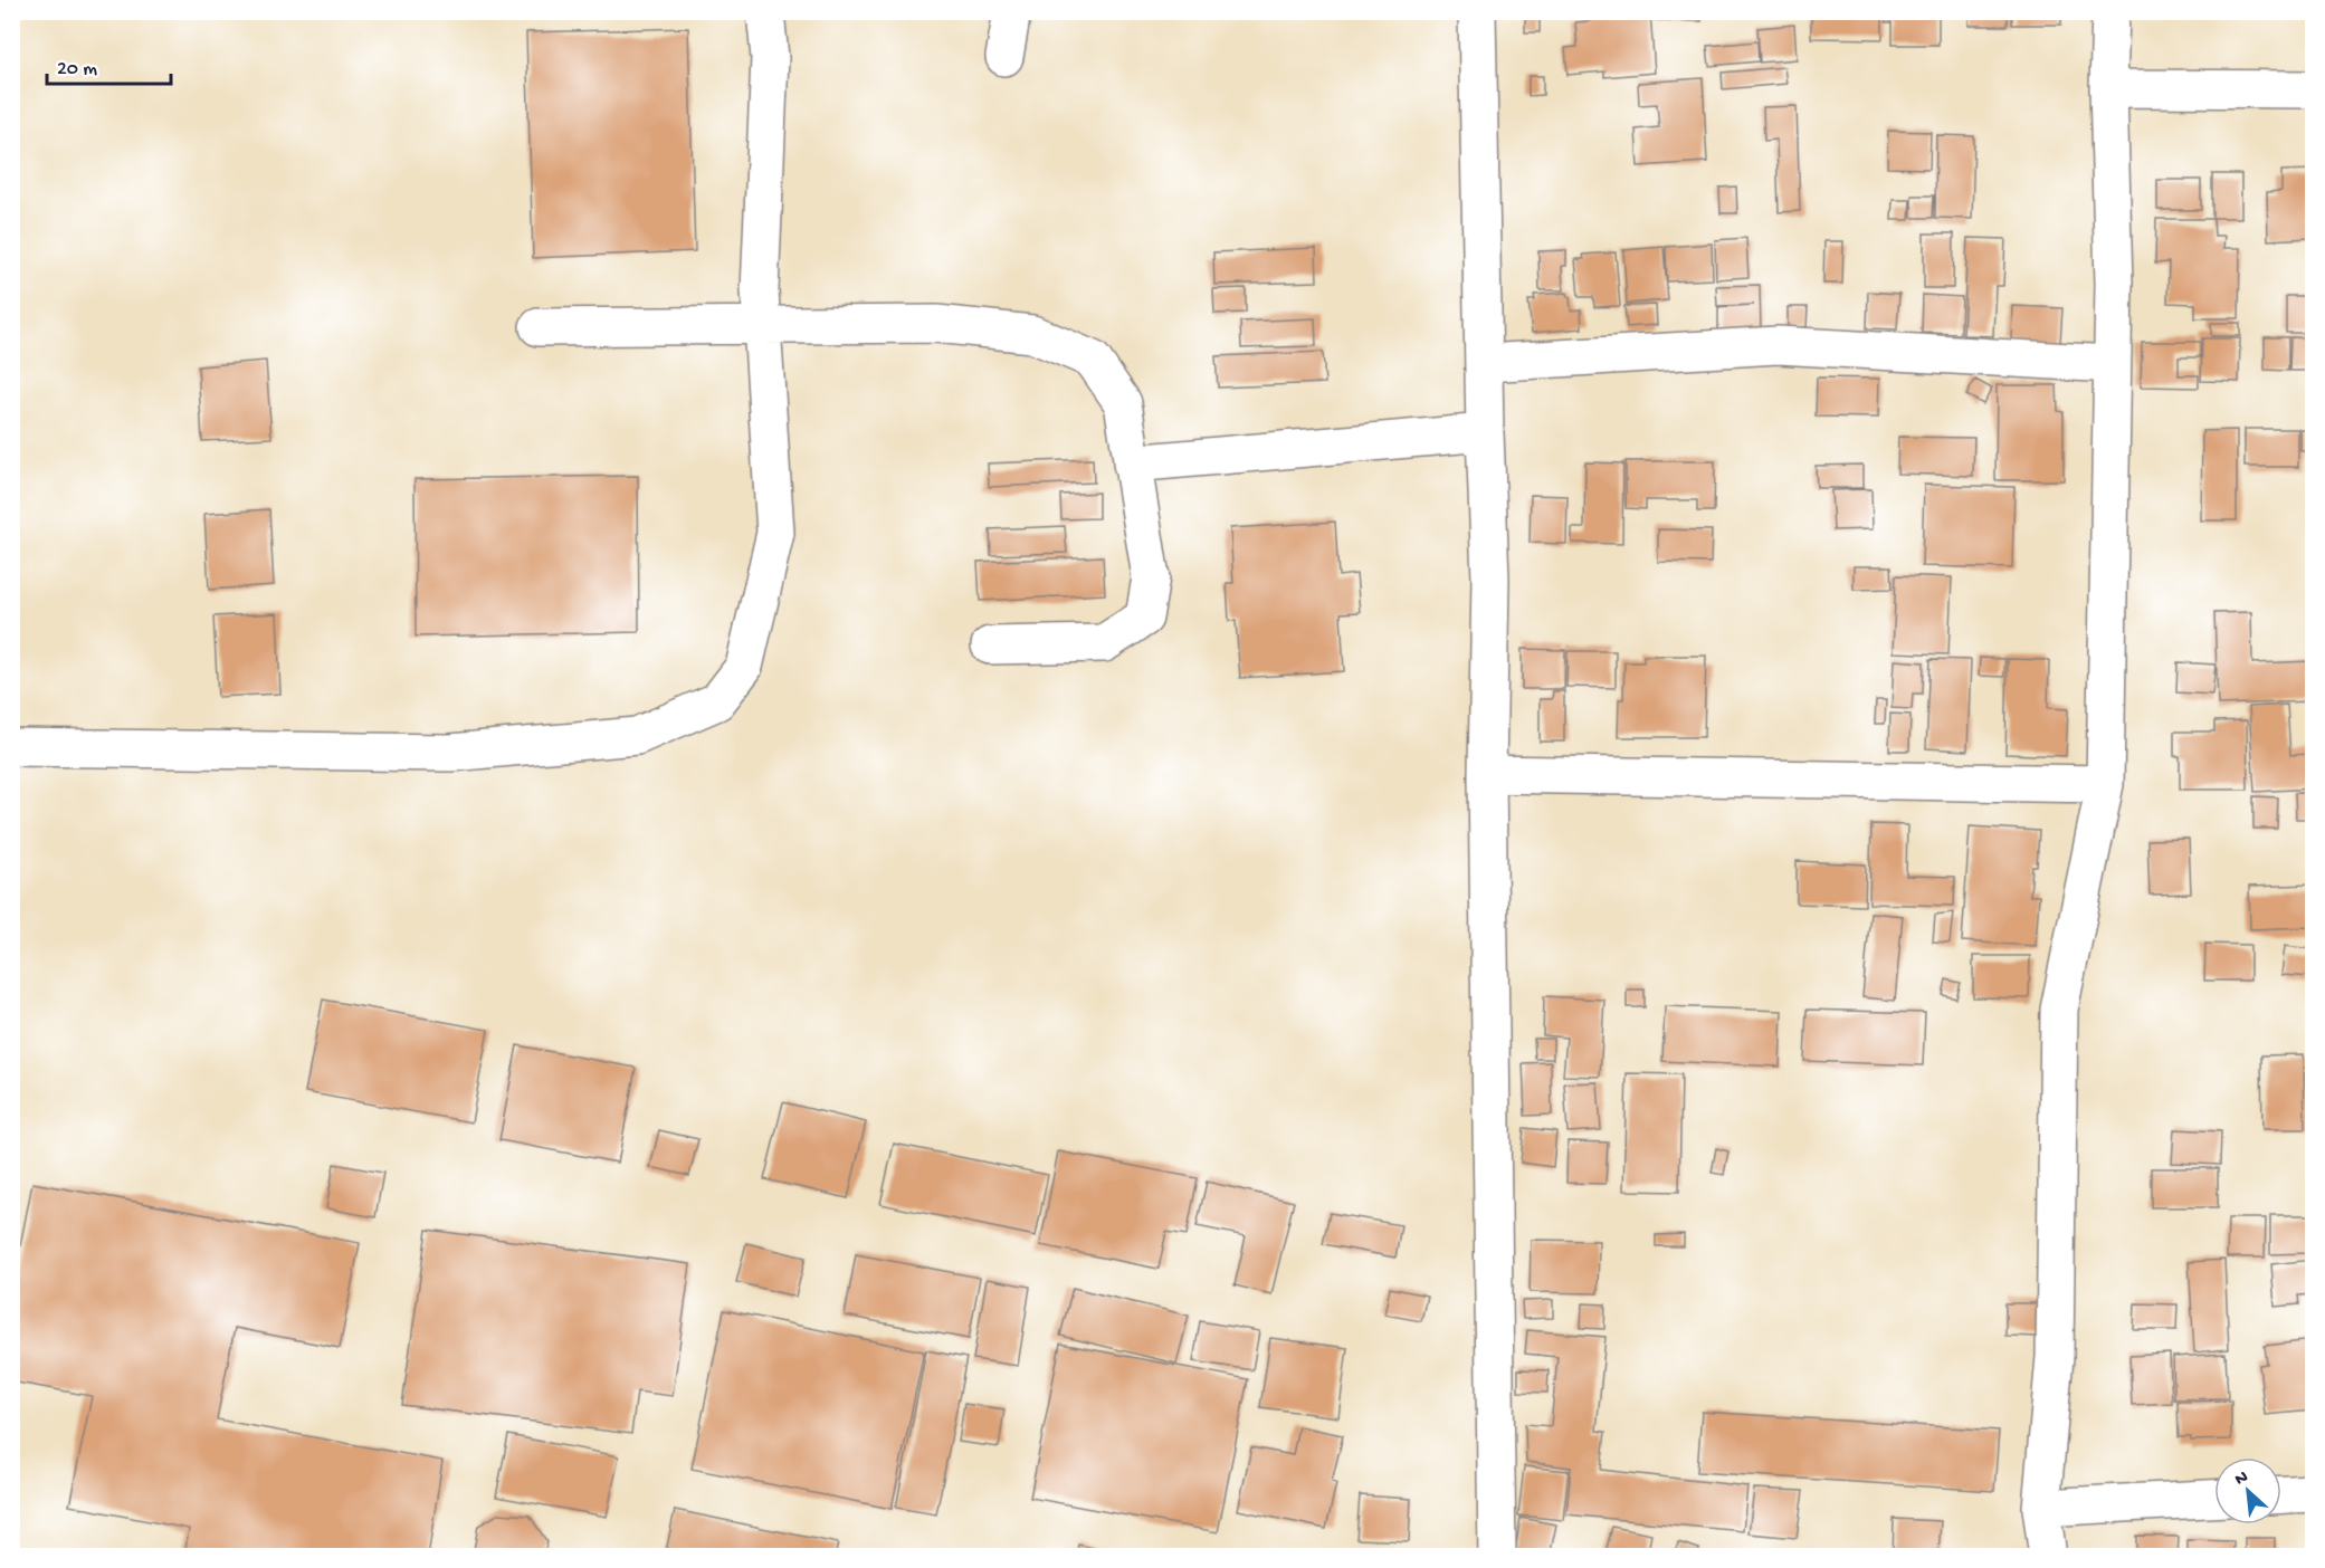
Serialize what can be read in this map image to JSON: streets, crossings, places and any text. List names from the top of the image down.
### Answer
{
  "scale_bar": "20 m",
  "north": "top left"
}
